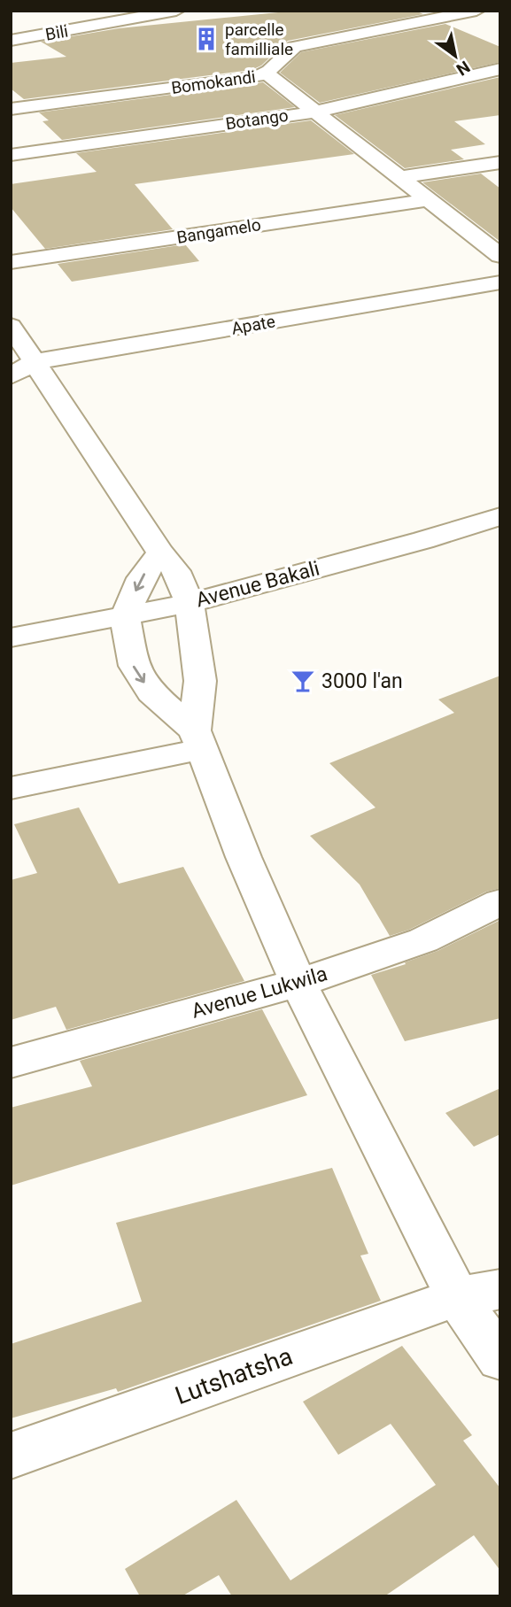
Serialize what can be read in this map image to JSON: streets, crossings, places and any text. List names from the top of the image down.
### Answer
{
  "streets": {
    "street": [
      "Bili",
      "Bomokandi",
      "Botango",
      "Bangamelo",
      "Apate",
      "Avenue Bakali",
      "Avenue Lukwila",
      "Lutshatsha"
    ]
  },
  "places": {
    "building": ["parcelle familliale"],
    "bar": ["3000 l'an"]
  },
  "north": "bottom right"
}
